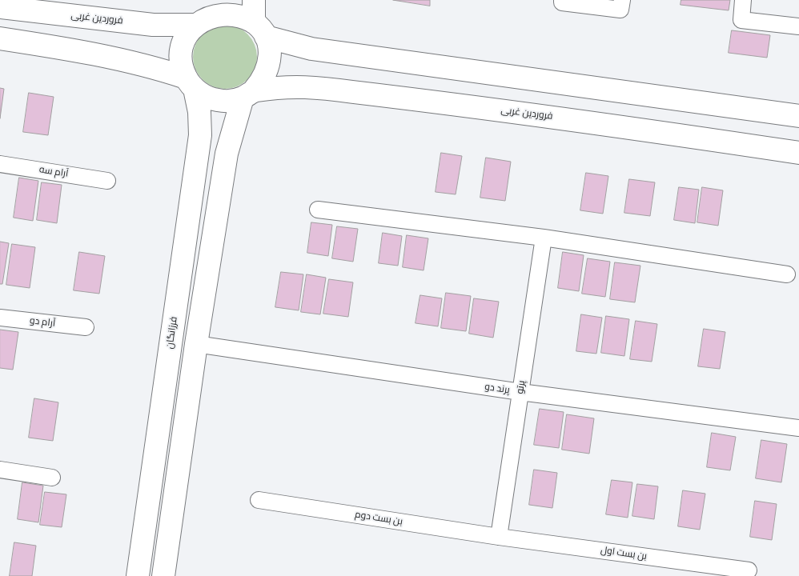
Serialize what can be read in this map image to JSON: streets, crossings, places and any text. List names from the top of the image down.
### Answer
{
  "streets": {
    "main road": ["فروردین غربی", "فرزانگان"],
    "street": [
      "آرام سه",
      "آرام دو",
      "پرتو",
      "پرند دو",
      "بن بست دوم",
      "بن بست اول"
    ]
  },
  "crossings": [
    ["فروردین غربی", "فرزانگان"],
    ["پرتو", "پرند دو"],
    ["پرتو", "بن بست دوم"],
    ["پرتو", "بن بست اول"],
    ["بن بست دوم", "بن بست اول"]
  ]
}
